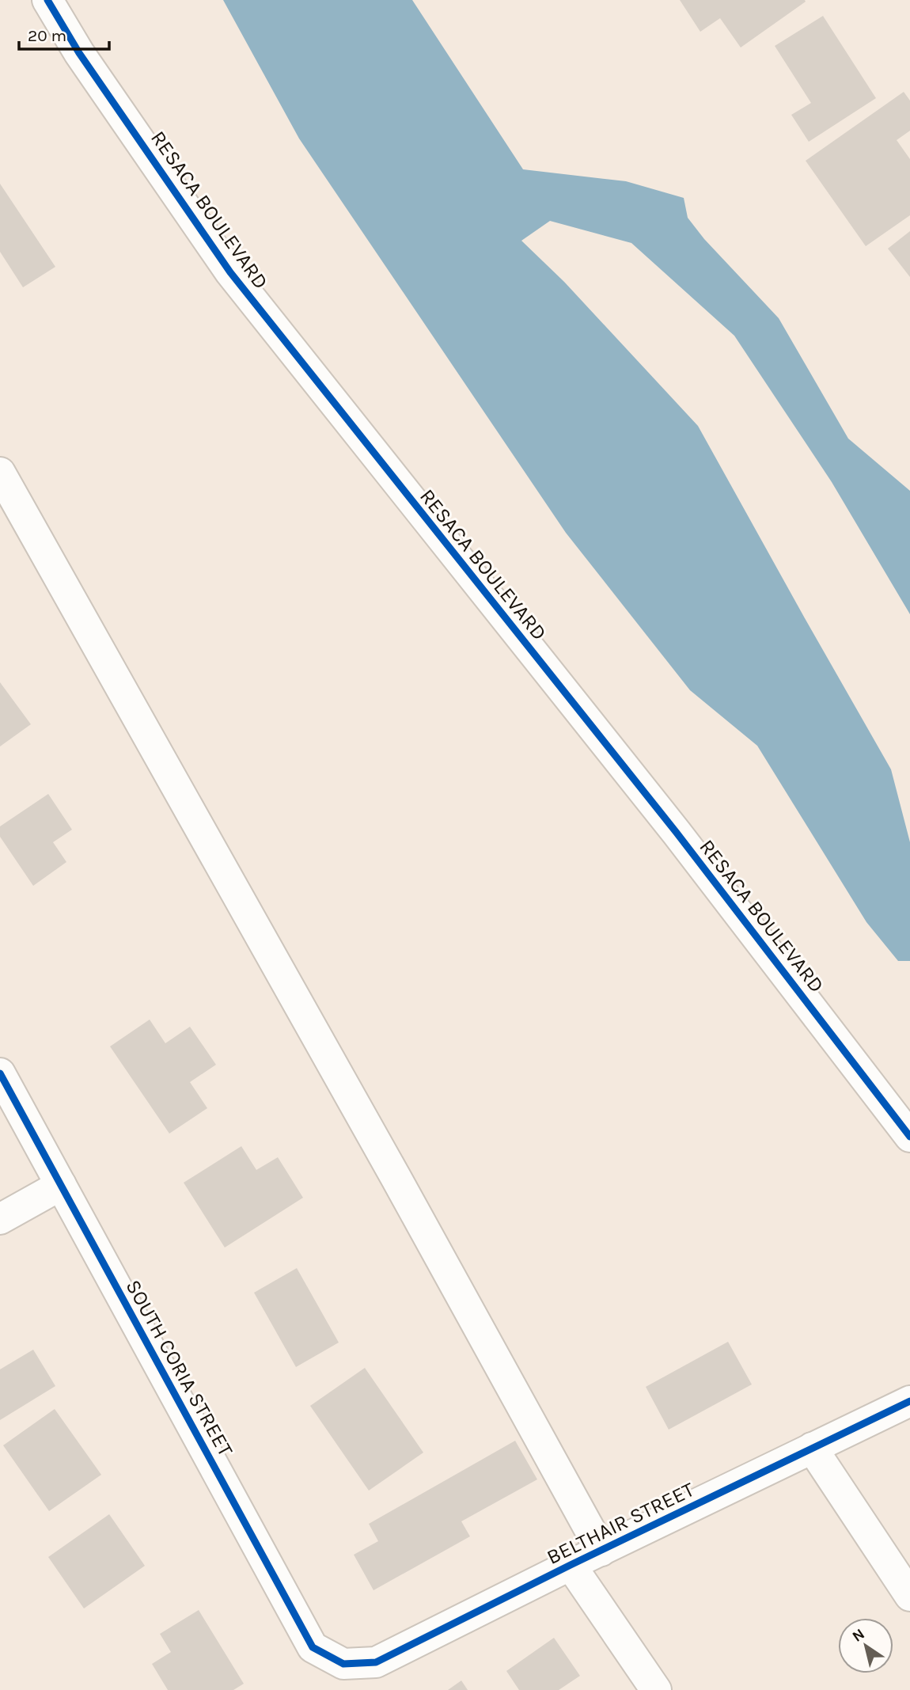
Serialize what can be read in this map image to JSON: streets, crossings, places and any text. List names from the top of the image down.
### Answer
{
  "streets": {
    "street": ["RESACA BOULEVARD", "SOUTH CORIA STREET", "BELTHAIR STREET"]
  },
  "crossings": [
    ["SOUTH CORIA STREET", "BELTHAIR STREET"]
  ],
  "scale_bar": "20 m",
  "north": "top left"
}
